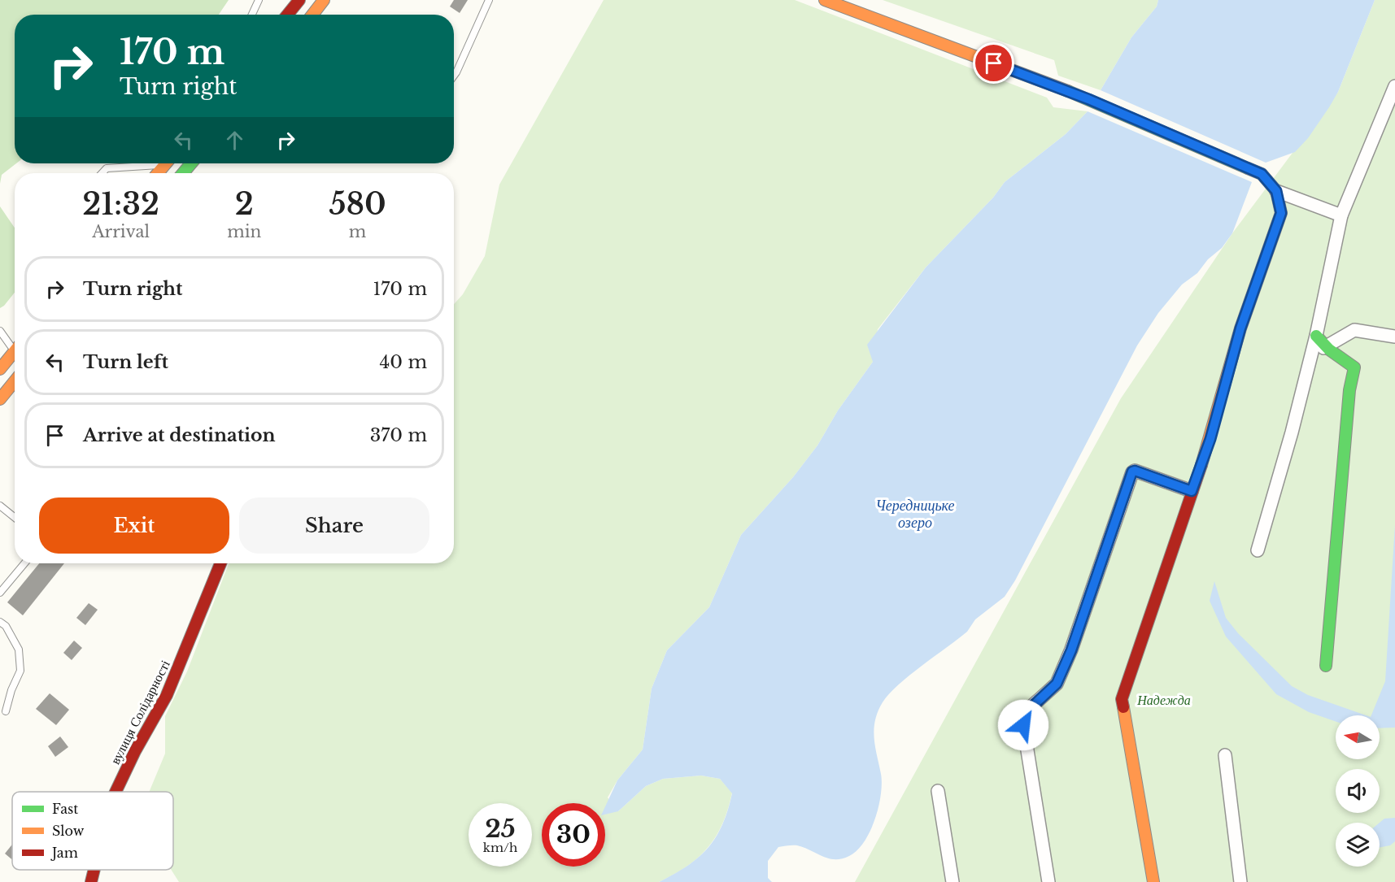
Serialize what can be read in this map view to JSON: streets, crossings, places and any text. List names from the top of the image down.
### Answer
{
  "streets": {
    "street": ["вулиця Солідарності"]
  },
  "water": ["Чередницьке озеро"],
  "parks": ["Надежда"],
  "legend": ["Fast", "Slow", "Jam"],
  "north": "left",
  "page": {
    "turn": ["170 m", "Turn right"],
    "eta": [
      "21:32",
      "Arrival",
      "2",
      "min",
      "580",
      "m"
    ],
    "list": [
      {
        "name": "Turn right",
        "value": "170 m"
      },
      {
        "name": "Turn left",
        "value": "40 m"
      },
      {
        "name": "Arrive at destination",
        "value": "370 m"
      }
    ],
    "buttons": ["Exit", "Share"],
    "speed": "25 km/h",
    "limit": "30"
  }
}
